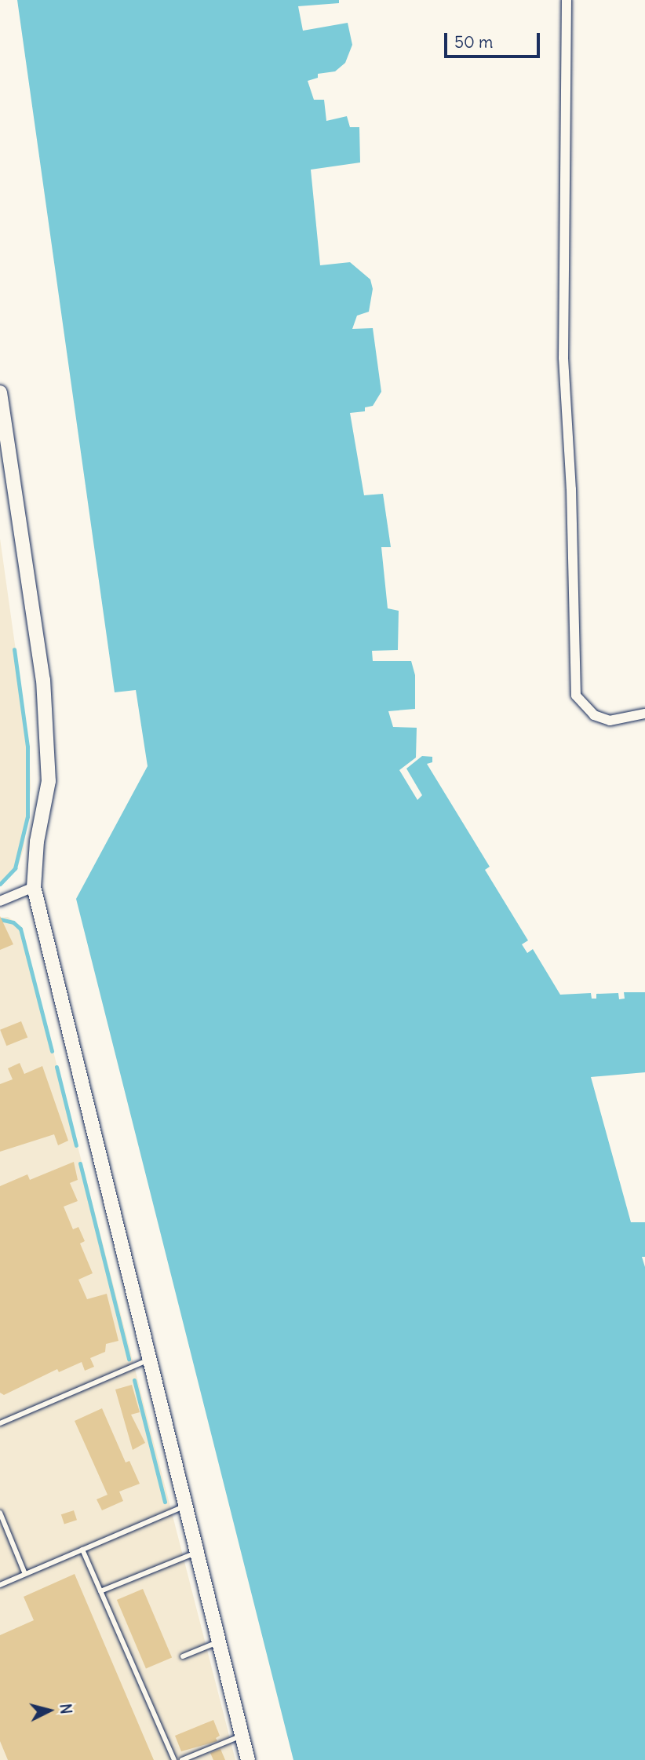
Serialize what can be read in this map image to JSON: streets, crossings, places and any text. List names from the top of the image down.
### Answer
{
  "scale_bar": "50 m",
  "north": "right"
}
